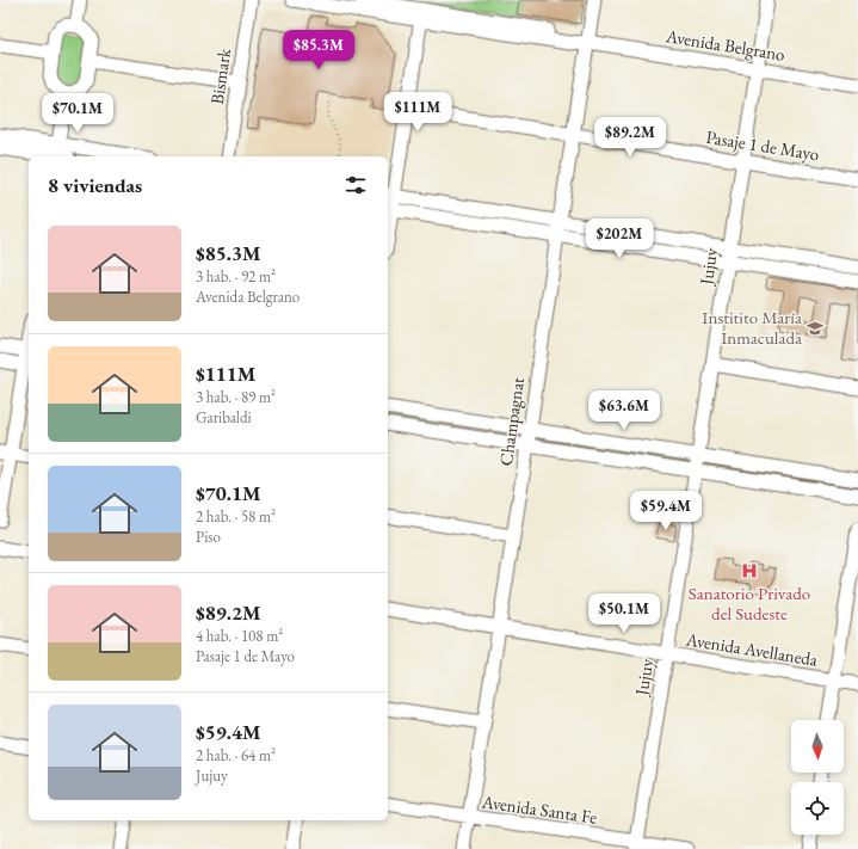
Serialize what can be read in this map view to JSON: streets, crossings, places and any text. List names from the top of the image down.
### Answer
{
  "streets": {
    "street": [
      "Avenida Belgrano",
      "Bismark",
      "Pasaje 1 de Mayo",
      "Jujuy",
      "Champagnat",
      "Avenida Avellaneda",
      "Avenida Santa Fe"
    ]
  },
  "crossings": [
    ["Avenida Belgrano", "Jujuy"],
    ["Avenida Belgrano", "Champagnat"],
    ["Pasaje 1 de Mayo", "Jujuy"],
    ["Pasaje 1 de Mayo", "Champagnat"],
    ["Jujuy", "Avenida Avellaneda"],
    ["Jujuy", "Avenida Santa Fe"],
    ["Champagnat", "Avenida Avellaneda"],
    ["Champagnat", "Avenida Santa Fe"]
  ],
  "places": {
    "school or university": ["Institito María Inmaculada"],
    "hospital": ["Sanatorio Privado del Sudeste"]
  },
  "north": "bottom",
  "page": {
    "price": [
      "$85.3M",
      "$111M",
      "$70.1M",
      "$89.2M",
      "$202M",
      "$63.6M",
      "$59.4M",
      "$50.1M"
    ],
    "heading": "8 viviendas",
    "list": [
      {
        "name": "$85.3M",
        "note": "3 hab. · 92 m² · Avenida Belgrano"
      },
      {
        "name": "$111M",
        "note": "3 hab. · 89 m² · Garibaldi"
      },
      {
        "name": "$70.1M",
        "note": "2 hab. · 58 m² · Piso"
      },
      {
        "name": "$89.2M",
        "note": "4 hab. · 108 m² · Pasaje 1 de Mayo"
      },
      {
        "name": "$59.4M",
        "note": "2 hab. · 64 m² · Jujuy"
      }
    ]
  }
}
